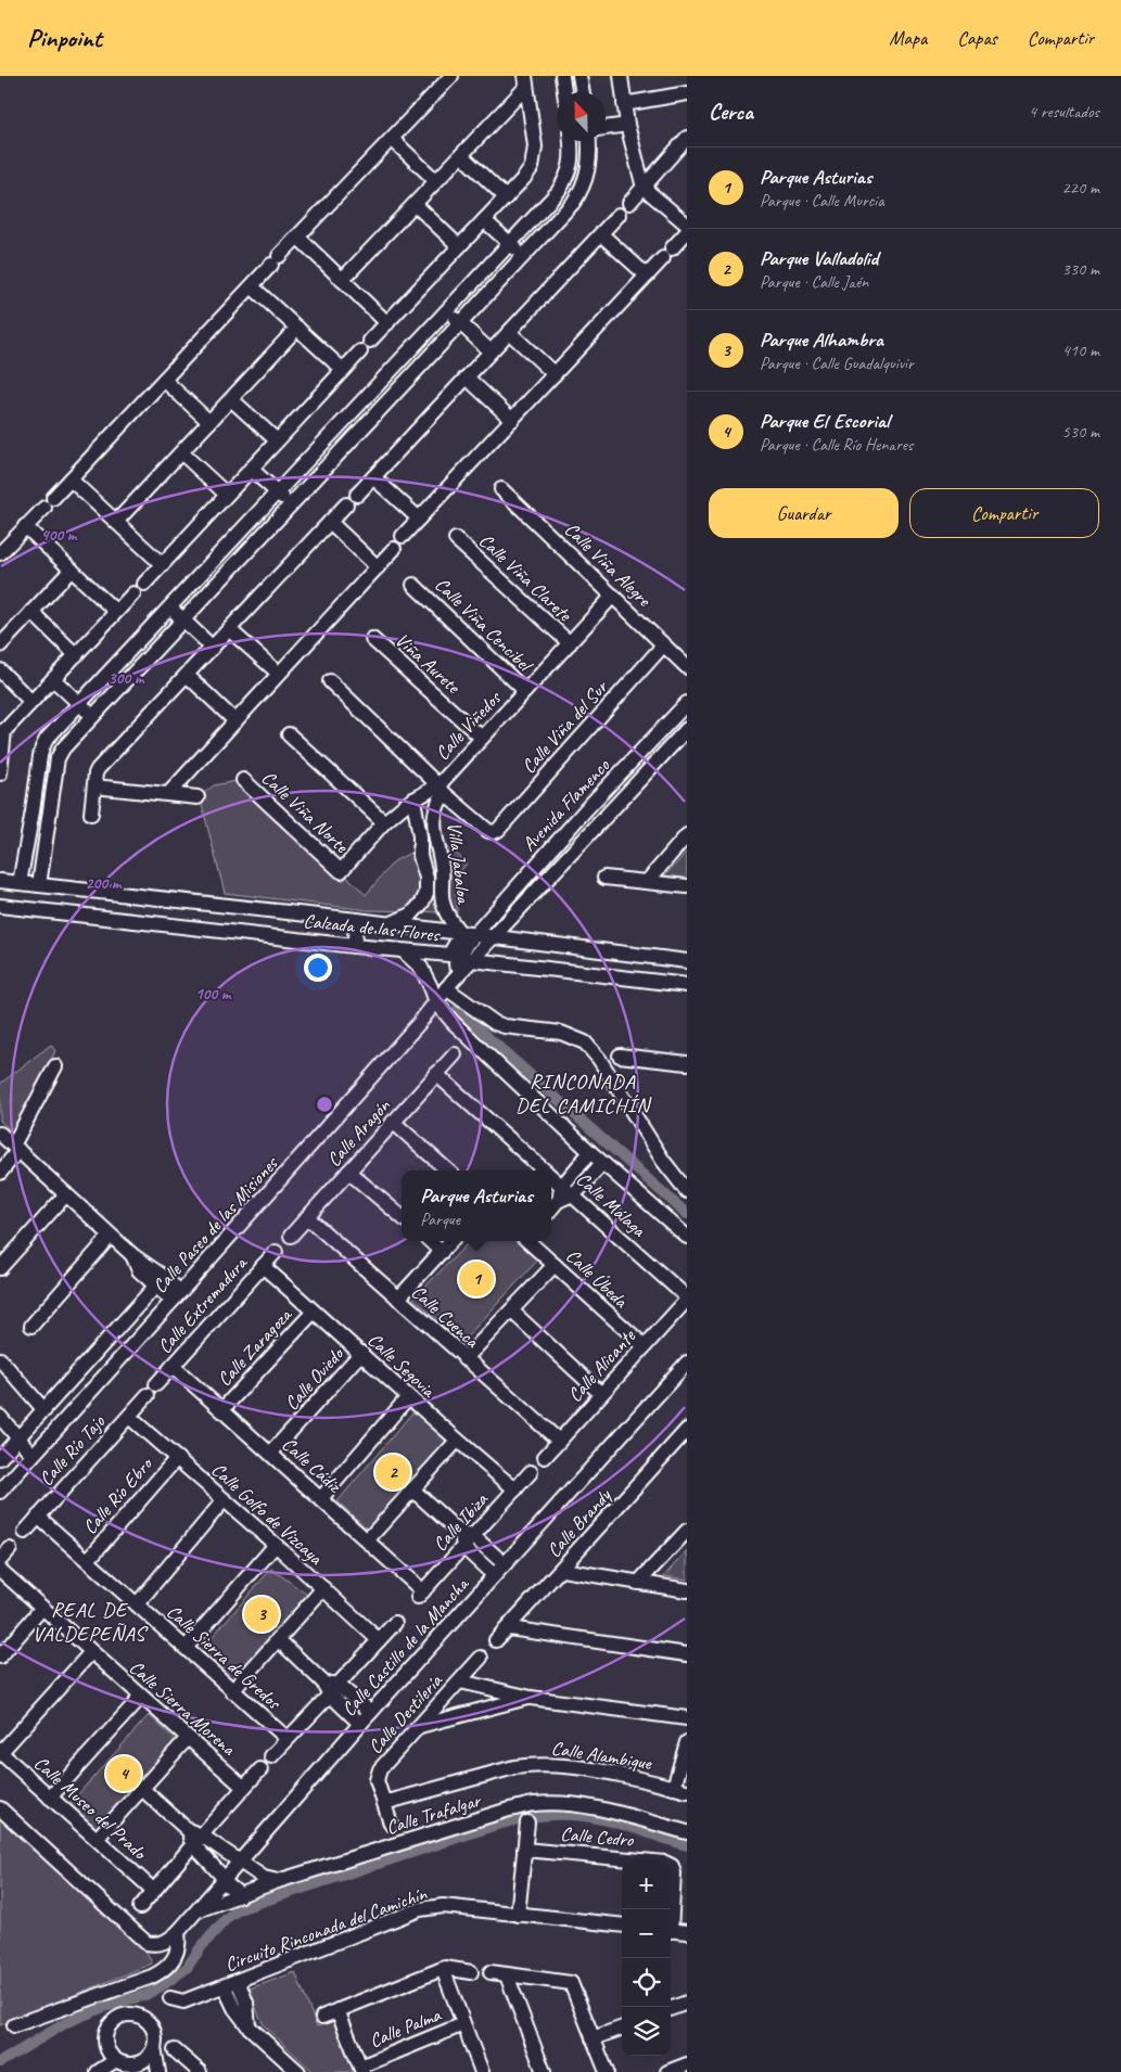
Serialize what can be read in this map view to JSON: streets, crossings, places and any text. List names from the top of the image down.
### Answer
{
  "streets": {
    "street": [
      "Calle Viña Alegre",
      "Calle Viña Clarete",
      "Calle Viña Cencibel",
      "Viña Aurete",
      "Calle Viñedos",
      "Calle Viña del Sur",
      "Avenida Flamenco",
      "Calle Viña Norte",
      "Villa Jabaloa",
      "Calzada de las Flores",
      "Calle Aragón",
      "Calle Málaga",
      "Calle Paseo de las Misiones",
      "Calle Úbeda",
      "Calle Extremadura",
      "Calle Cuenca",
      "Calle Zaragoza",
      "Calle Segovia",
      "Calle Alicante",
      "Calle Oviedo",
      "Calle Río Tajo",
      "Calle Cádiz",
      "Calle Río Ebro",
      "Calle Golfo de Vizcaya",
      "Calle Ibiza",
      "Calle Brandy",
      "Calle Castillo de la Mancha",
      "Calle Sierra de Gredos",
      "Calle Sierra Morena",
      "Calle Destilería",
      "Calle Alambique",
      "Calle Museo del Prado",
      "Calle Trafalgar",
      "Calle Cedro",
      "Circuito Rinconada del Camichín",
      "Calle Palma"
    ]
  },
  "crossings": [
    ["Calle Viña Alegre", "Calle Viñedos"],
    ["Calle Viña Alegre", "Calle Viña del Sur"],
    ["Calle Viña Clarete", "Calle Viñedos"],
    ["Calle Viña Cencibel", "Calle Viñedos"],
    ["Viña Aurete", "Calle Viñedos"],
    ["Calle Viñedos", "Calle Viña del Sur"],
    ["Calle Viñedos", "Calle Viña Norte"],
    ["Calle Viñedos", "Villa Jabaloa"],
    ["Calle Viña del Sur", "Villa Jabaloa"],
    ["Avenida Flamenco", "Villa Jabaloa"],
    ["Avenida Flamenco", "Calzada de las Flores"],
    ["Avenida Flamenco", "Calle Paseo de las Misiones"],
    ["Villa Jabaloa", "Calzada de las Flores"],
    ["Calzada de las Flores", "Calle Paseo de las Misiones"],
    ["Calle Aragón", "Calle Málaga"],
    ["Calle Aragón", "Calle Cuenca"],
    ["Calle Málaga", "Calle Alicante"],
    ["Calle Úbeda", "Calle Alicante"],
    ["Calle Extremadura", "Calle Segovia"],
    ["Calle Extremadura", "Calle Río Tajo"],
    ["Calle Extremadura", "Calle Cádiz"],
    ["Calle Cuenca", "Calle Alicante"],
    ["Calle Zaragoza", "Calle Segovia"],
    ["Calle Zaragoza", "Calle Cádiz"],
    ["Calle Segovia", "Calle Oviedo"],
    ["Calle Segovia", "Calle Ibiza"],
    ["Calle Oviedo", "Calle Cádiz"],
    ["Calle Río Tajo", "Calle Golfo de Vizcaya"],
    ["Calle Río Tajo", "Calle Sierra de Gredos"],
    ["Calle Cádiz", "Calle Ibiza"],
    ["Calle Río Ebro", "Calle Golfo de Vizcaya"],
    ["Calle Río Ebro", "Calle Sierra de Gredos"],
    ["Calle Castillo de la Mancha", "Calle Trafalgar"],
    ["Calle Destilería", "Calle Alambique"]
  ],
  "districts": ["RINCONADA DEL CAMICHÍN", "REAL DE VALDEPEÑAS"],
  "north": "top",
  "page": {
    "header": "Pinpoint",
    "nav": ["Mapa", "Capas", "Compartir"],
    "heading": ["Cerca", "4 resultados"],
    "list": [
      {
        "mark": "1",
        "name": "Parque Asturias",
        "note": "Parque · Calle Murcia",
        "value": "220 m"
      },
      {
        "mark": "2",
        "name": "Parque Valladolid",
        "note": "Parque · Calle Jaén",
        "value": "330 m"
      },
      {
        "mark": "3",
        "name": "Parque Alhambra",
        "note": "Parque · Calle Guadalquivir",
        "value": "410 m"
      },
      {
        "mark": "4",
        "name": "Parque El Escorial",
        "note": "Parque · Calle Río Henares",
        "value": "530 m"
      }
    ],
    "buttons": ["Guardar", "Compartir"],
    "popup": ["Parque Asturias", "Parque"],
    "pins": [
      "1",
      "2",
      "3",
      "4"
    ],
    "map_buttons": ["+", "−"]
  },
  "rings": [
    "400 m",
    "300 m",
    "200 m",
    "100 m"
  ]
}
